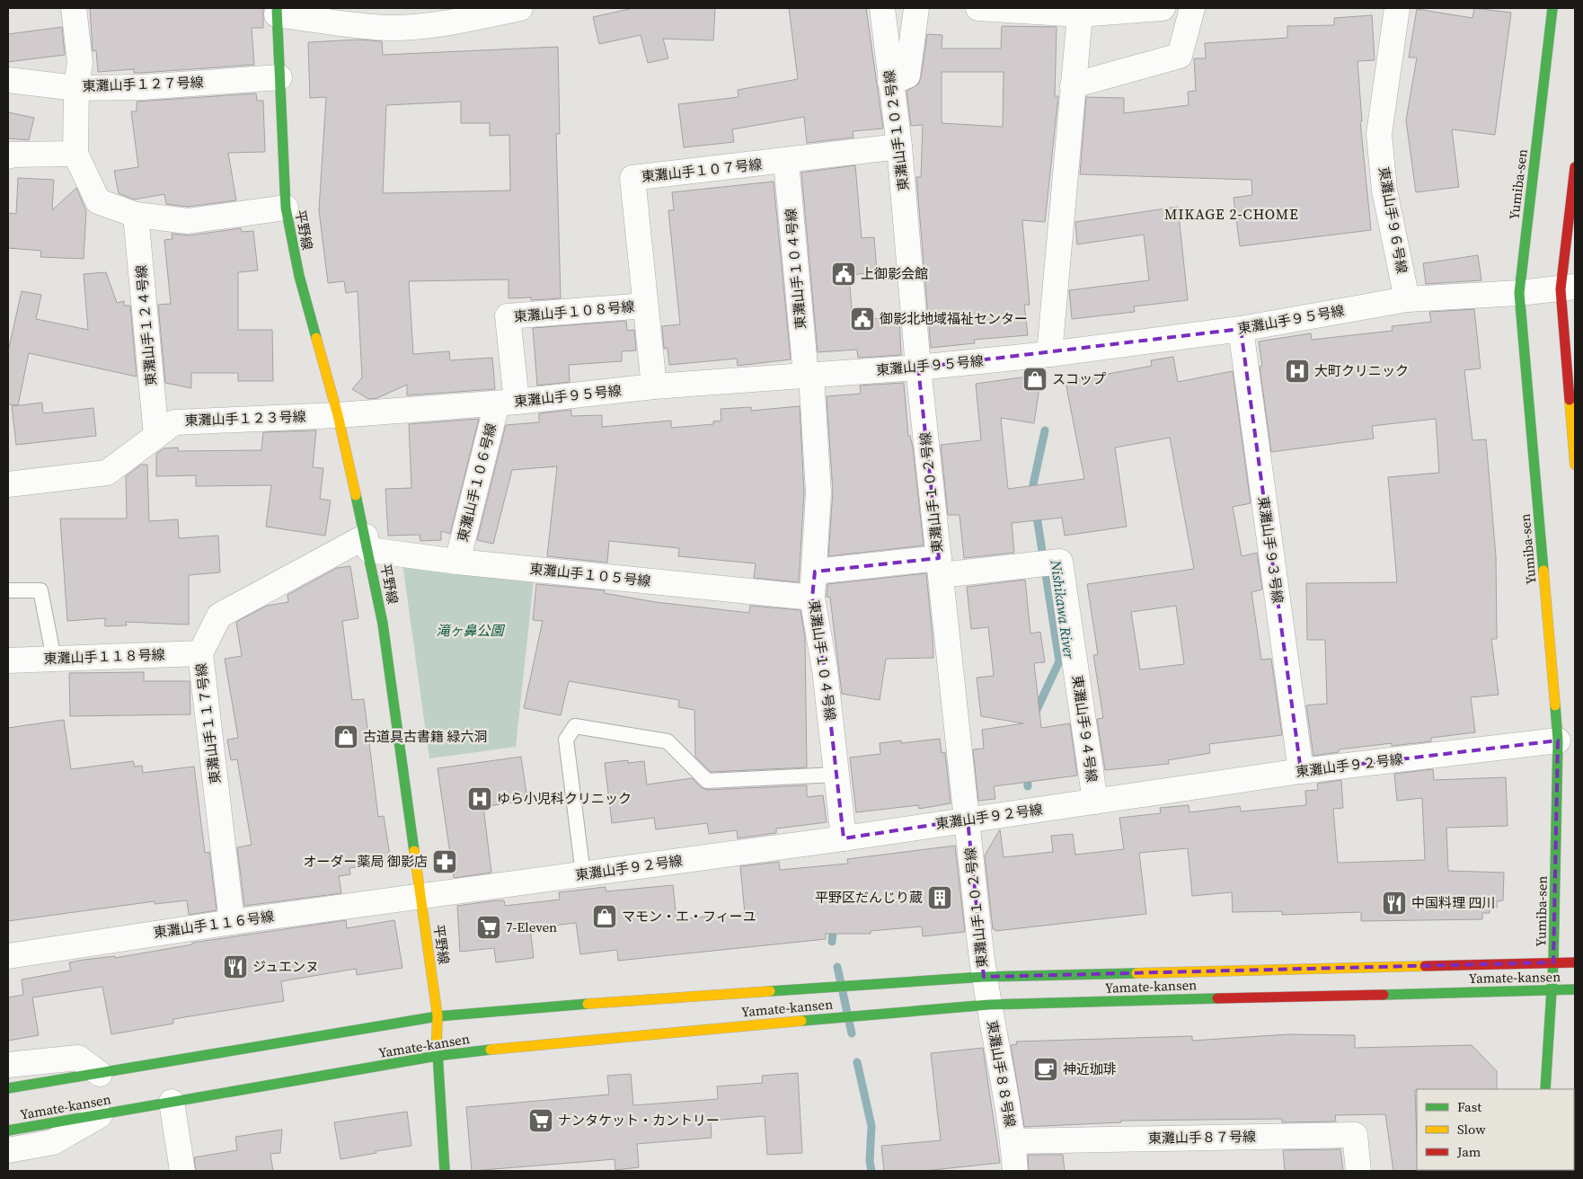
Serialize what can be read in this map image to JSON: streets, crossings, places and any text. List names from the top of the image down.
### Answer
{
  "streets": {
    "street": [
      "東灘山手１２７号線",
      "東灘山手１０２号線",
      "東灘山手１０７号線",
      "Yumiba-sen",
      "東灘山手９６号線",
      "平野線",
      "東灘山手１０４号線",
      "東灘山手１０８号線",
      "東灘山手９５号線",
      "東灘山手１２４号線",
      "東灘山手１２３号線",
      "東灘山手１０６号線",
      "東灘山手９３号線",
      "東灘山手１０５号線",
      "東灘山手１１８号線",
      "東灘山手１１７号線",
      "東灘山手９４号線",
      "東灘山手９２号線",
      "東灘山手１１６号線",
      "Yamate-kansen",
      "東灘山手８８号線",
      "東灘山手８７号線"
    ]
  },
  "crossings": [
    ["東灘山手１２７号線", "平野線"],
    ["東灘山手１０２号線", "東灘山手１０７号線"],
    ["東灘山手１０２号線", "東灘山手９５号線"],
    ["東灘山手１０２号線", "東灘山手９４号線"],
    ["東灘山手１０２号線", "東灘山手９２号線"],
    ["東灘山手１０２号線", "Yamate-kansen"],
    ["東灘山手１０２号線", "東灘山手８８号線"],
    ["東灘山手１０７号線", "東灘山手１０４号線"],
    ["東灘山手１０７号線", "東灘山手１０８号線"],
    ["東灘山手１０７号線", "東灘山手９５号線"],
    ["Yumiba-sen", "東灘山手９５号線"],
    ["Yumiba-sen", "東灘山手９２号線"],
    ["Yumiba-sen", "Yamate-kansen"],
    ["東灘山手９６号線", "東灘山手９５号線"],
    ["平野線", "東灘山手９５号線"],
    ["平野線", "東灘山手１２３号線"],
    ["平野線", "東灘山手１０５号線"],
    ["平野線", "東灘山手１１７号線"],
    ["平野線", "東灘山手９２号線"],
    ["平野線", "東灘山手１１６号線"],
    ["平野線", "Yamate-kansen"],
    ["東灘山手１０４号線", "東灘山手９５号線"],
    ["東灘山手１０４号線", "東灘山手１０５号線"],
    ["東灘山手１０４号線", "東灘山手９４号線"],
    ["東灘山手１０４号線", "東灘山手９２号線"],
    ["東灘山手１０８号線", "東灘山手９５号線"],
    ["東灘山手１０８号線", "東灘山手１０６号線"],
    ["東灘山手９５号線", "東灘山手１２３号線"],
    ["東灘山手９５号線", "東灘山手１０６号線"],
    ["東灘山手９５号線", "東灘山手９３号線"],
    ["東灘山手１２４号線", "東灘山手１２３号線"],
    ["東灘山手１０６号線", "東灘山手１０５号線"],
    ["東灘山手９３号線", "東灘山手９２号線"],
    ["東灘山手１０５号線", "東灘山手１１７号線"],
    ["東灘山手１１８号線", "東灘山手１１７号線"],
    ["東灘山手１１７号線", "東灘山手１１６号線"],
    ["東灘山手９４号線", "東灘山手９２号線"],
    ["東灘山手９２号線", "東灘山手１１６号線"],
    ["Yamate-kansen", "東灘山手８８号線"],
    ["東灘山手８８号線", "東灘山手８７号線"]
  ],
  "districts": ["MIKAGE 2-CHOME"],
  "water": ["Nishikawa River"],
  "parks": ["滝ヶ鼻公園"],
  "places": {
    "public building": ["上御影会館", "御影北地域福祉センター"],
    "hospital": ["大町クリニック", "ゆら小児科クリニック"],
    "shop": ["スコップ", "古道具古書籍 緑六洞", "マモン・エ・フィーユ"],
    "pharmacy": ["オーダー薬局 御影店"],
    "building": ["平野区だんじり蔵"],
    "restaurant": ["中国料理 四川", "ジュエンヌ"],
    "supermarket": ["7-Eleven", "ナンタケット・カントリー"],
    "cafe": ["神近珈琲"]
  },
  "legend": ["Fast", "Slow", "Jam"]
}
